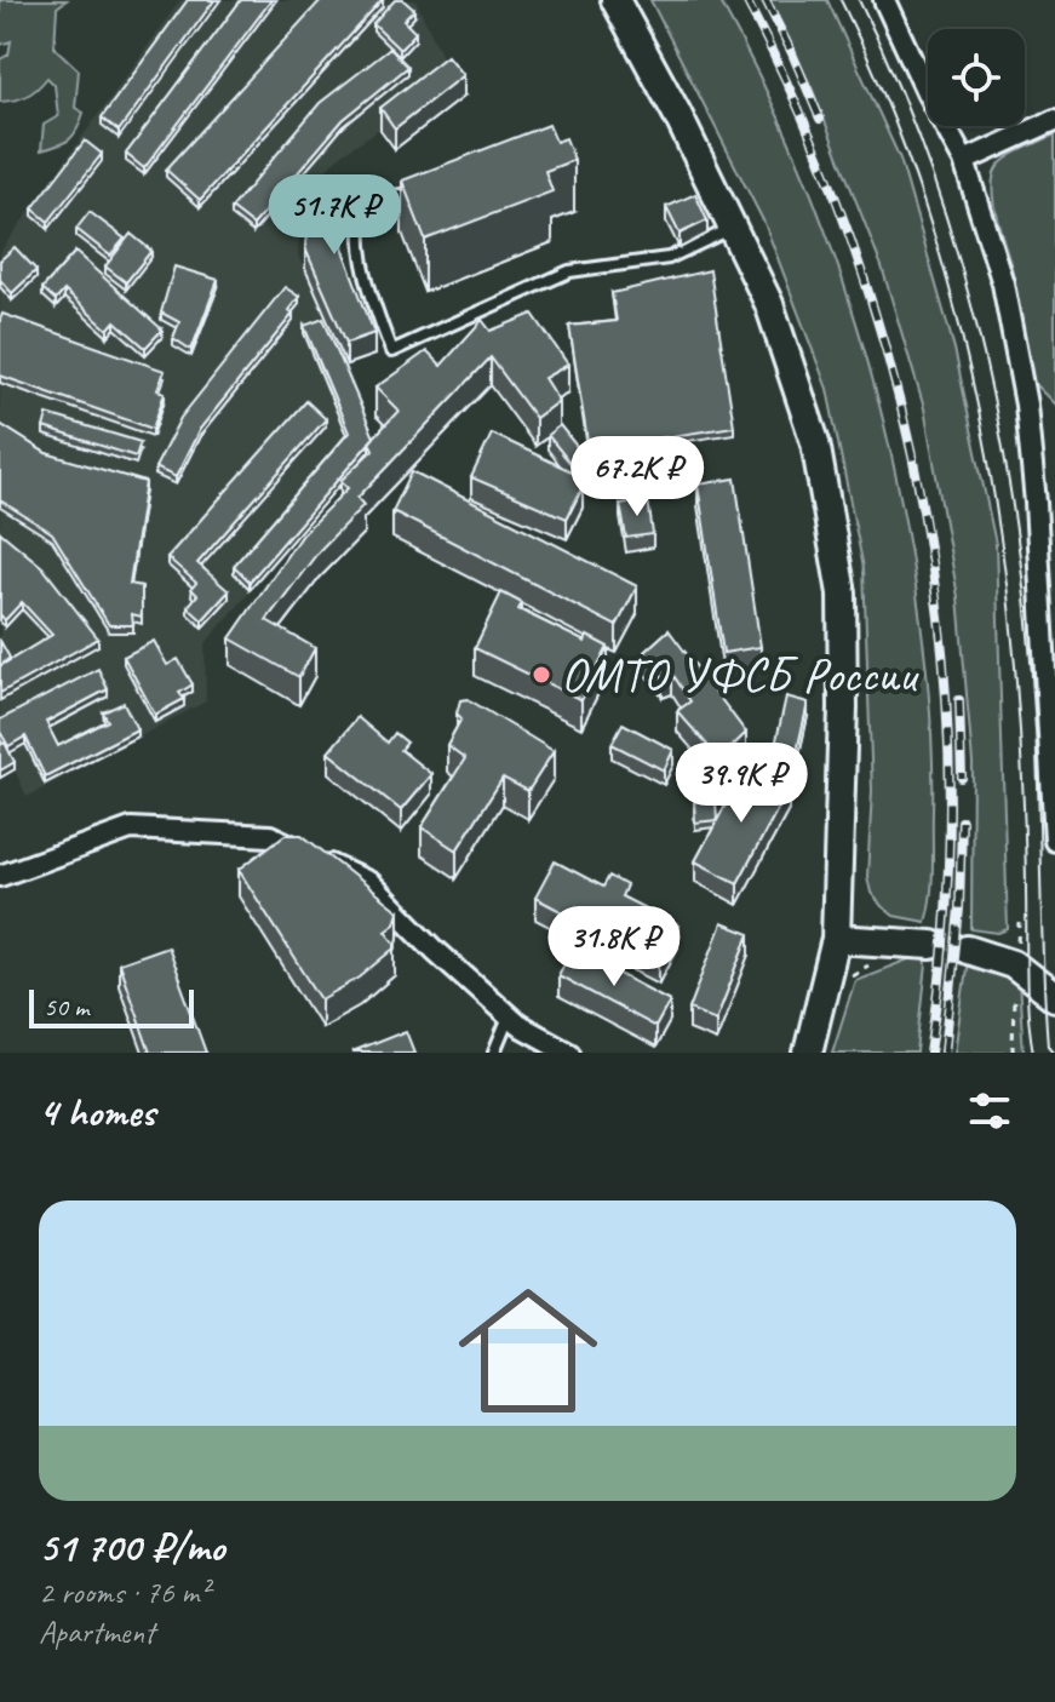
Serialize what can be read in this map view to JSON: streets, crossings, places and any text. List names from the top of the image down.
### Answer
{
  "places": ["ОМТО УФСБ России"],
  "scale_bar": "50 m",
  "page": {
    "price": [
      "51.7K ₽",
      "67.2K ₽",
      "39.9K ₽",
      "31.8K ₽"
    ],
    "scale": "50 m",
    "heading": "4 homes",
    "list": [
      {
        "name": "51 700 ₽/mo",
        "note": "2 rooms · 76 m² · Apartment"
      }
    ]
  }
}
